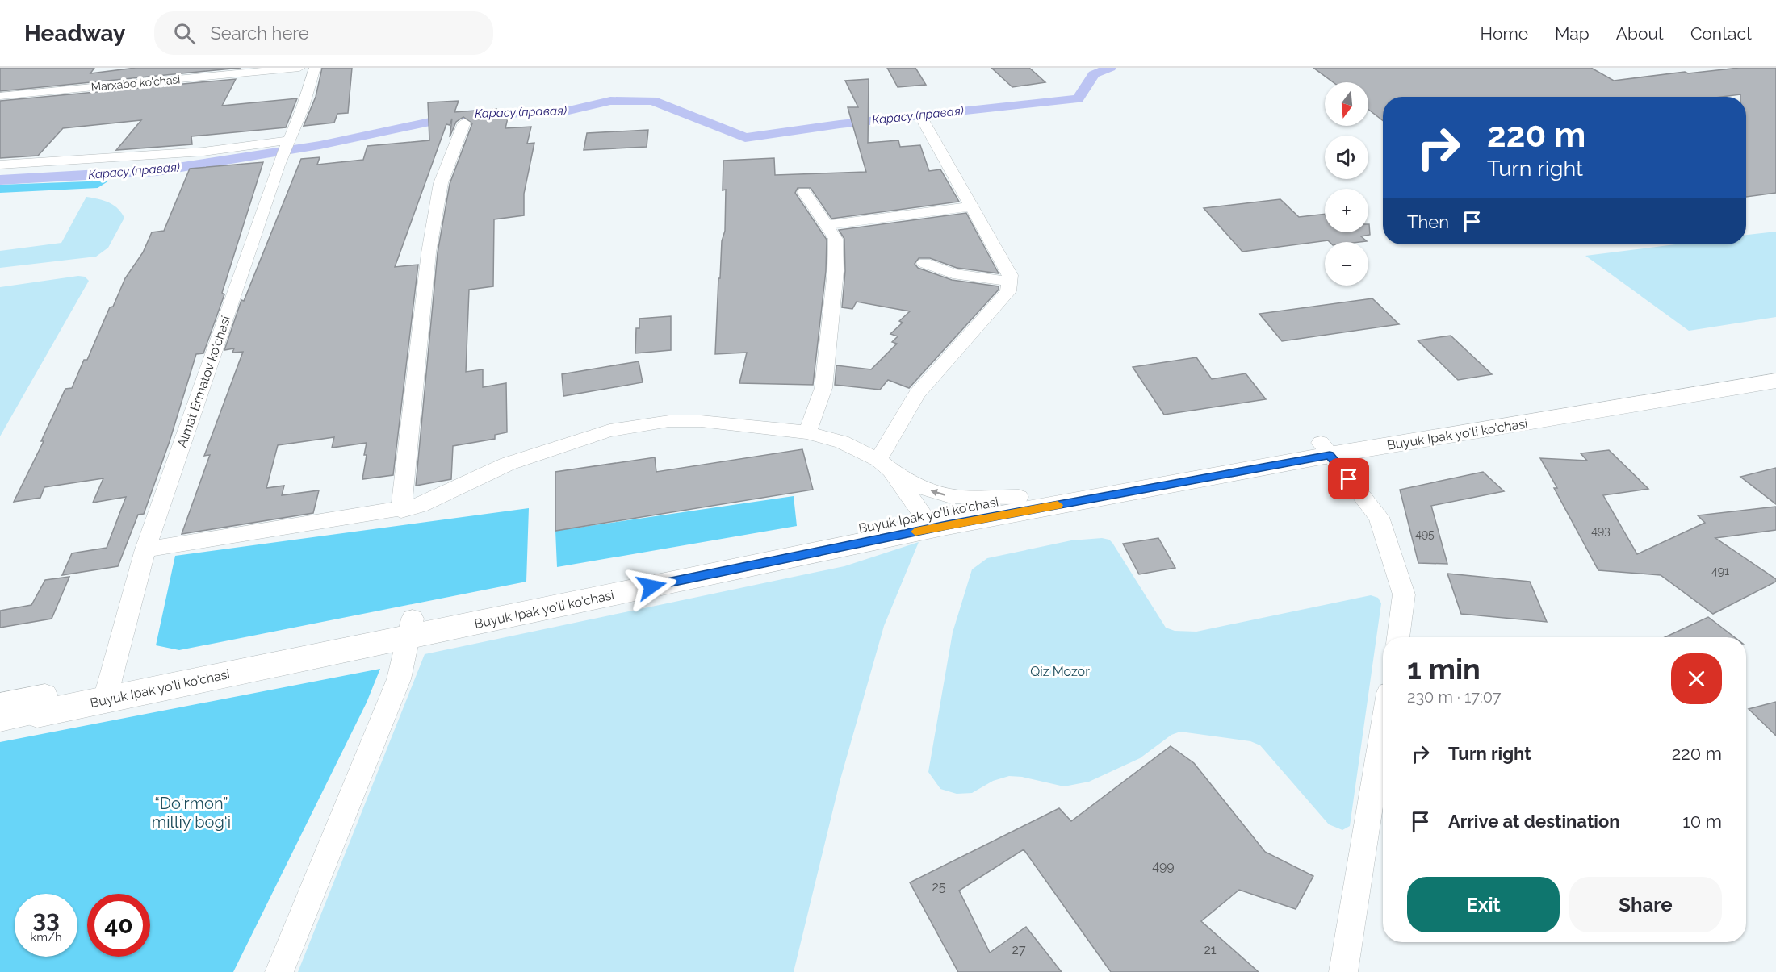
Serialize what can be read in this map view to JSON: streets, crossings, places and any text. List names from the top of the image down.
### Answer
{
  "streets": {
    "street": ["Marxabo ko'chasi", "Almat Ermatov ko'chasi", "Buyuk Ipak yo'li ko'chasi"]
  },
  "crossings": [
    ["Almat Ermatov ko'chasi", "Buyuk Ipak yo'li ko'chasi"]
  ],
  "water": ["Карасу (правая)"],
  "parks": ["Qiz Mozor", "“Do‘rmon” milliy bog‘i"],
  "house_numbers": [
    "493",
    "495",
    "491",
    "499",
    "25",
    "27",
    "21"
  ],
  "north": "bottom",
  "page": {
    "header": "Headway",
    "search": "Search here",
    "nav": [
      "Home",
      "Map",
      "About",
      "Contact"
    ],
    "map_buttons": ["+", "−"],
    "turn": ["220 m", "Turn right"],
    "then": "Then",
    "heading": ["1 min", "230 m · 17:07"],
    "list": [
      {
        "name": "Turn right",
        "value": "220 m"
      },
      {
        "name": "Arrive at destination",
        "value": "10 m"
      }
    ],
    "buttons": ["Exit", "Share"],
    "speed": "33 km/h",
    "limit": "40"
  }
}
